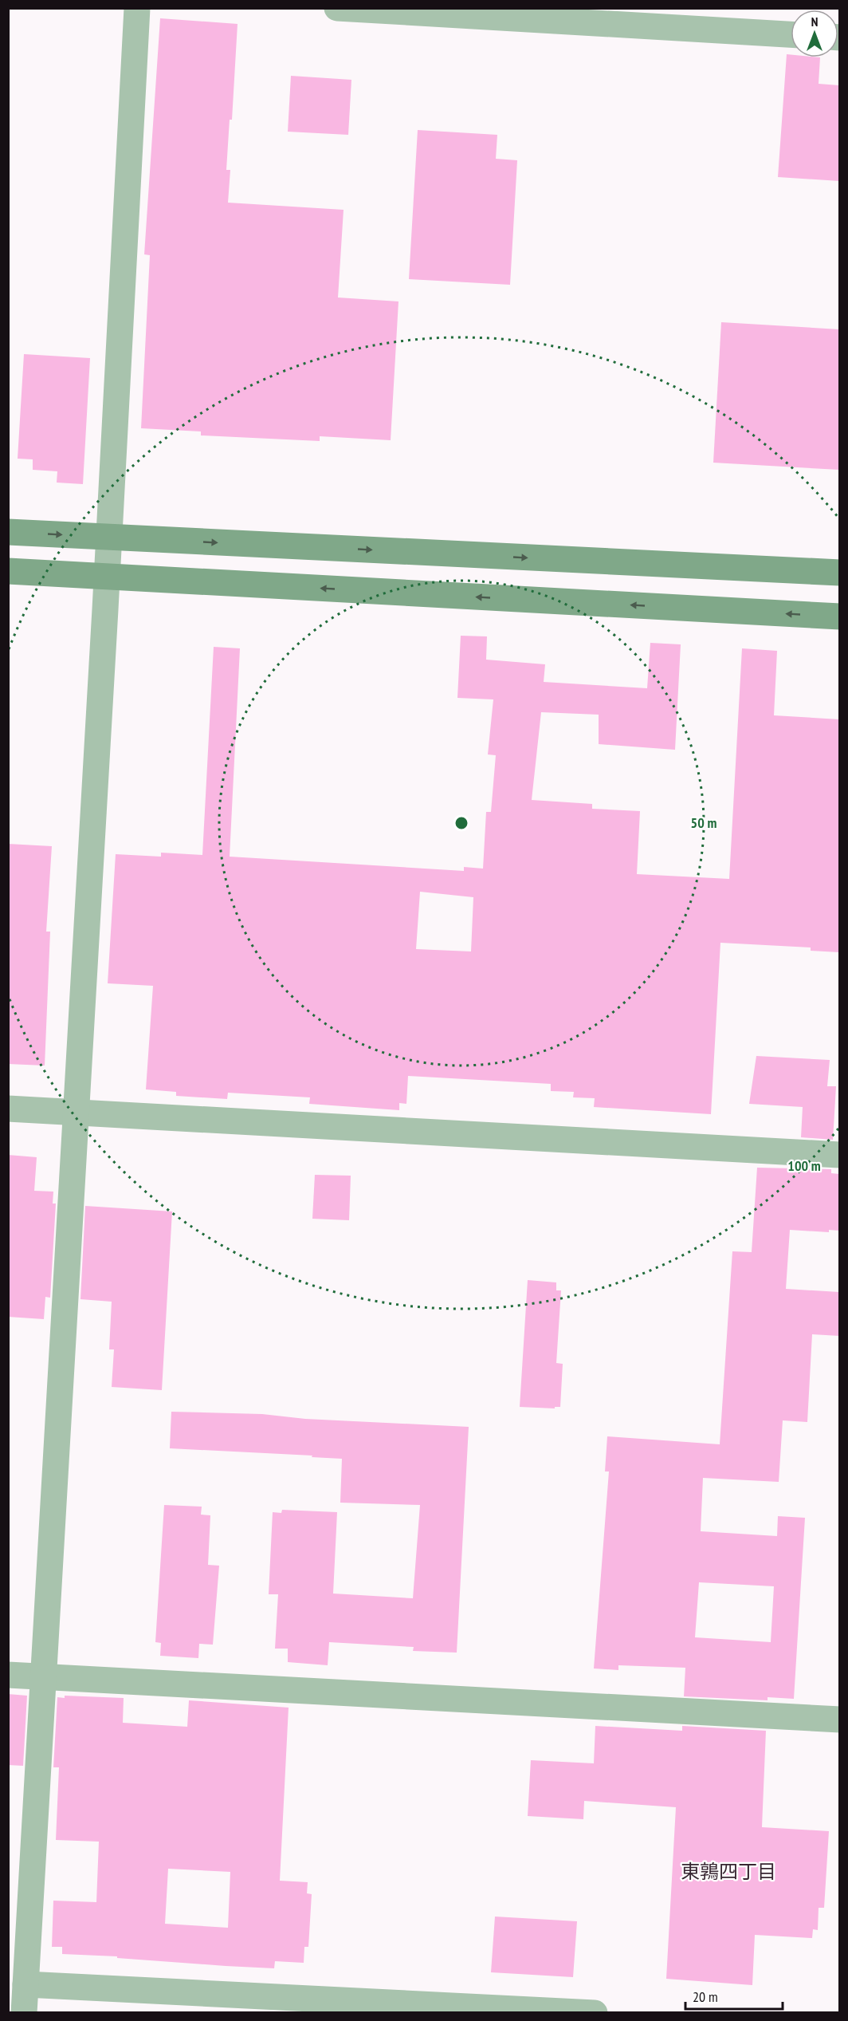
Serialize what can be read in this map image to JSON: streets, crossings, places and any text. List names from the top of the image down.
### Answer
{
  "districts": ["東鶉四丁目"],
  "scale_bar": "20 m",
  "north": "top",
  "rings": ["50 m", "100 m"]
}
